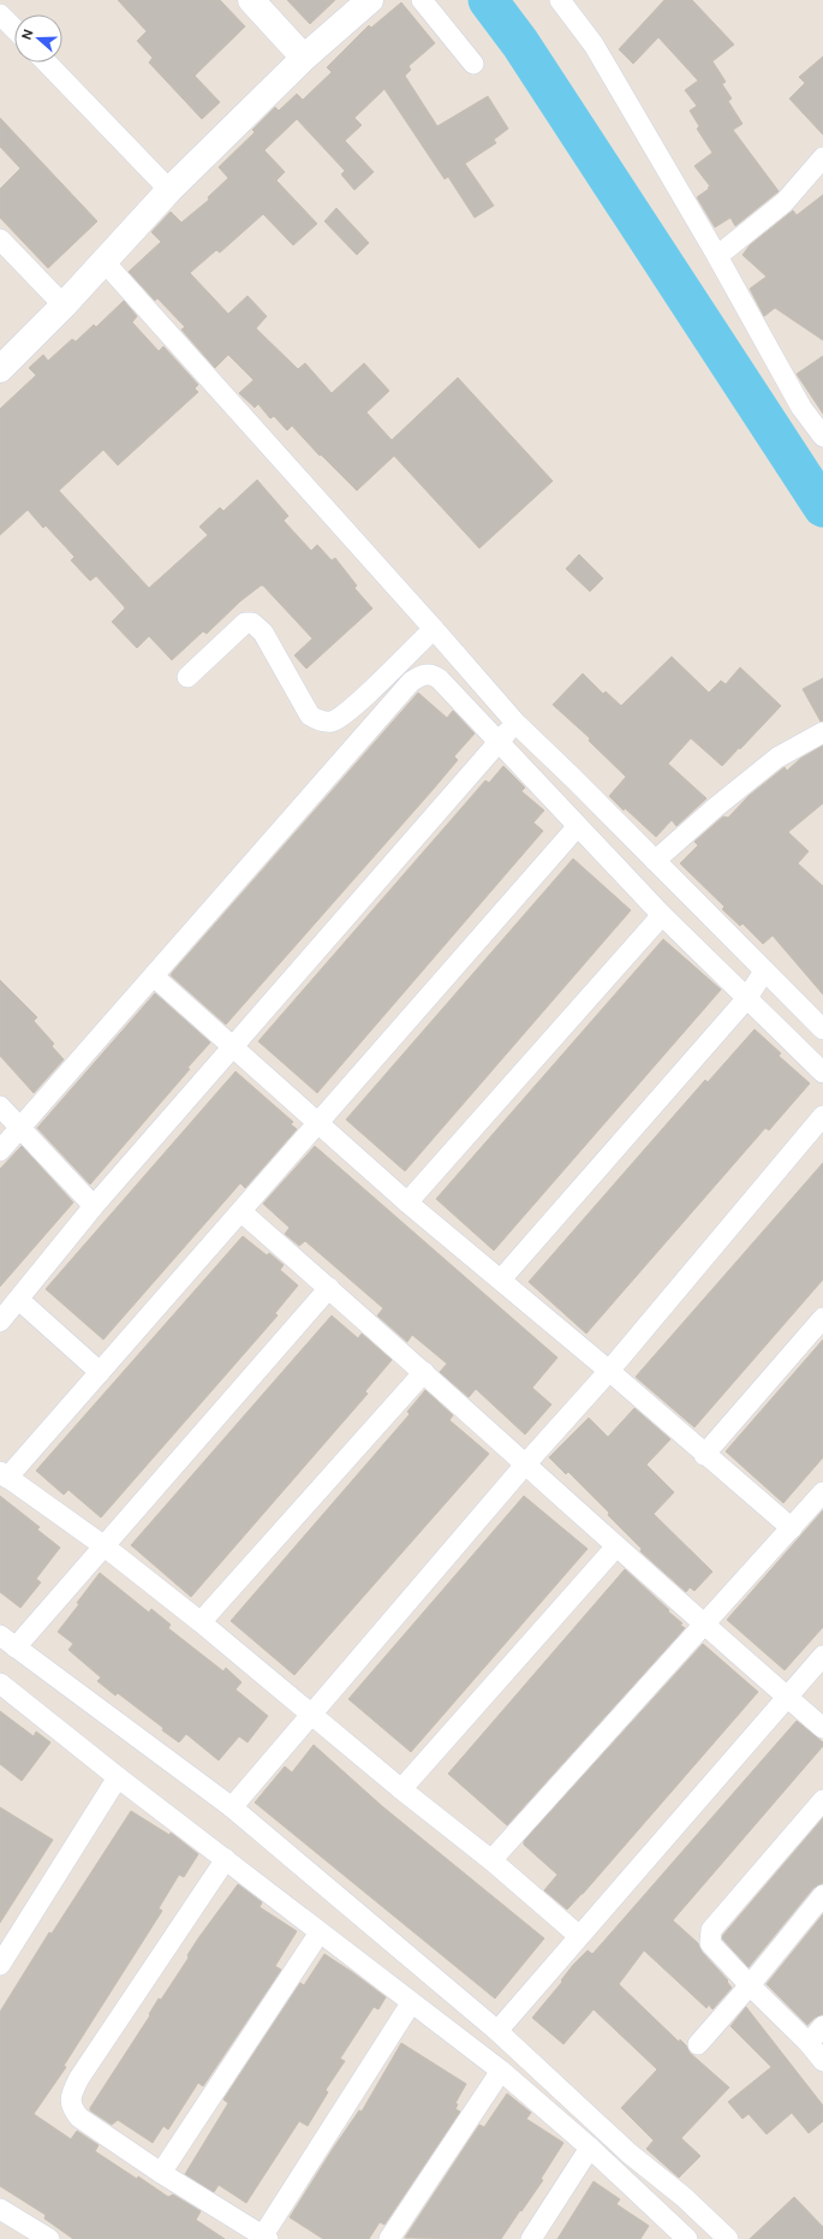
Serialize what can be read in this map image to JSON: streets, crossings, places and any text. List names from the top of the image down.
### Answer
{
  "north": "left"
}
